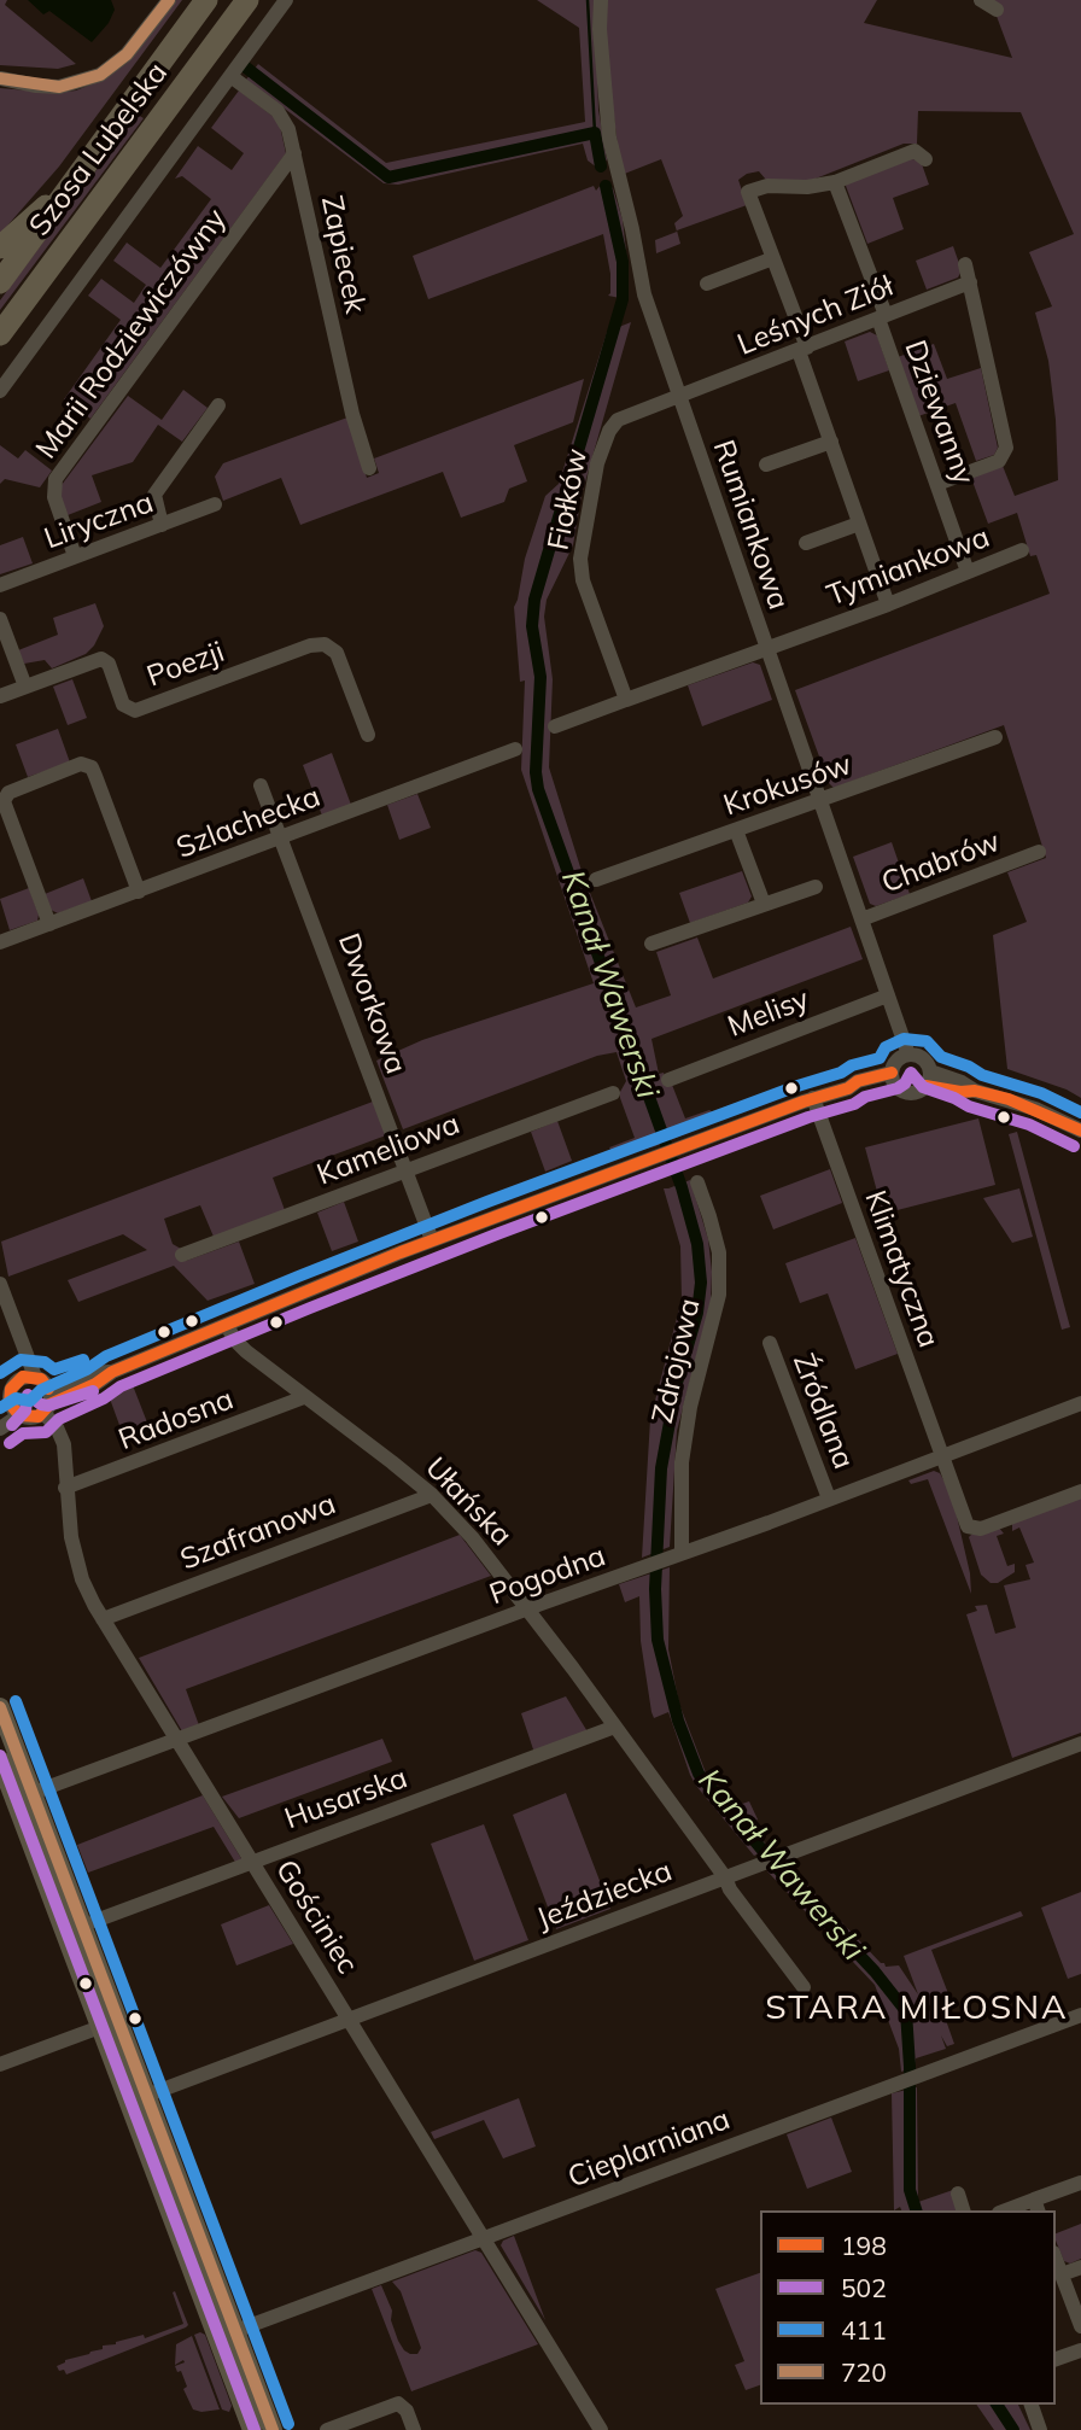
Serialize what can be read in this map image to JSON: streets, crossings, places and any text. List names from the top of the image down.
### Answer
{
  "streets": {
    "highway": ["Szosa Lubelska"],
    "street": [
      "Zapiecek",
      "Leśnych Ziół",
      "Marii Rodziewiczówny",
      "Dziewanny",
      "Fiołków",
      "Liryczna",
      "Rumiankowa",
      "Tymiankowa",
      "Poezji",
      "Krokusów",
      "Szlachecka",
      "Chabrów",
      "Dworkowa",
      "Melisy",
      "Kameliowa",
      "Klimatyczna",
      "Zdrojowa",
      "Źródlana",
      "Radosna",
      "Ułańska",
      "Szafranowa",
      "Pogodna",
      "Husarska",
      "Jeździecka",
      "Gościniec",
      "Cieplarniana"
    ]
  },
  "crossings": [
    ["Zapiecek", "Marii Rodziewiczówny"],
    ["Leśnych Ziół", "Dziewanny"],
    ["Leśnych Ziół", "Fiołków"],
    ["Leśnych Ziół", "Rumiankowa"],
    ["Marii Rodziewiczówny", "Liryczna"],
    ["Dziewanny", "Tymiankowa"],
    ["Fiołków", "Rumiankowa"],
    ["Rumiankowa", "Tymiankowa"],
    ["Rumiankowa", "Krokusów"],
    ["Rumiankowa", "Chabrów"],
    ["Rumiankowa", "Melisy"],
    ["Szlachecka", "Dworkowa"],
    ["Dworkowa", "Kameliowa"],
    ["Klimatyczna", "Pogodna"],
    ["Zdrojowa", "Pogodna"],
    ["Źródlana", "Pogodna"],
    ["Radosna", "Ułańska"],
    ["Radosna", "Gościniec"],
    ["Ułańska", "Szafranowa"],
    ["Ułańska", "Pogodna"],
    ["Ułańska", "Husarska"],
    ["Ułańska", "Jeździecka"],
    ["Szafranowa", "Gościniec"],
    ["Pogodna", "Gościniec"],
    ["Husarska", "Gościniec"],
    ["Jeździecka", "Gościniec"],
    ["Gościniec", "Cieplarniana"]
  ],
  "districts": ["STARA MIŁOSNA"],
  "water": ["Kanał Wawerski"],
  "lines": [
    "transit line 720",
    "transit line 411",
    "transit line 198",
    "transit line 502"
  ],
  "legend": [
    "198",
    "502",
    "411",
    "720"
  ]
}
